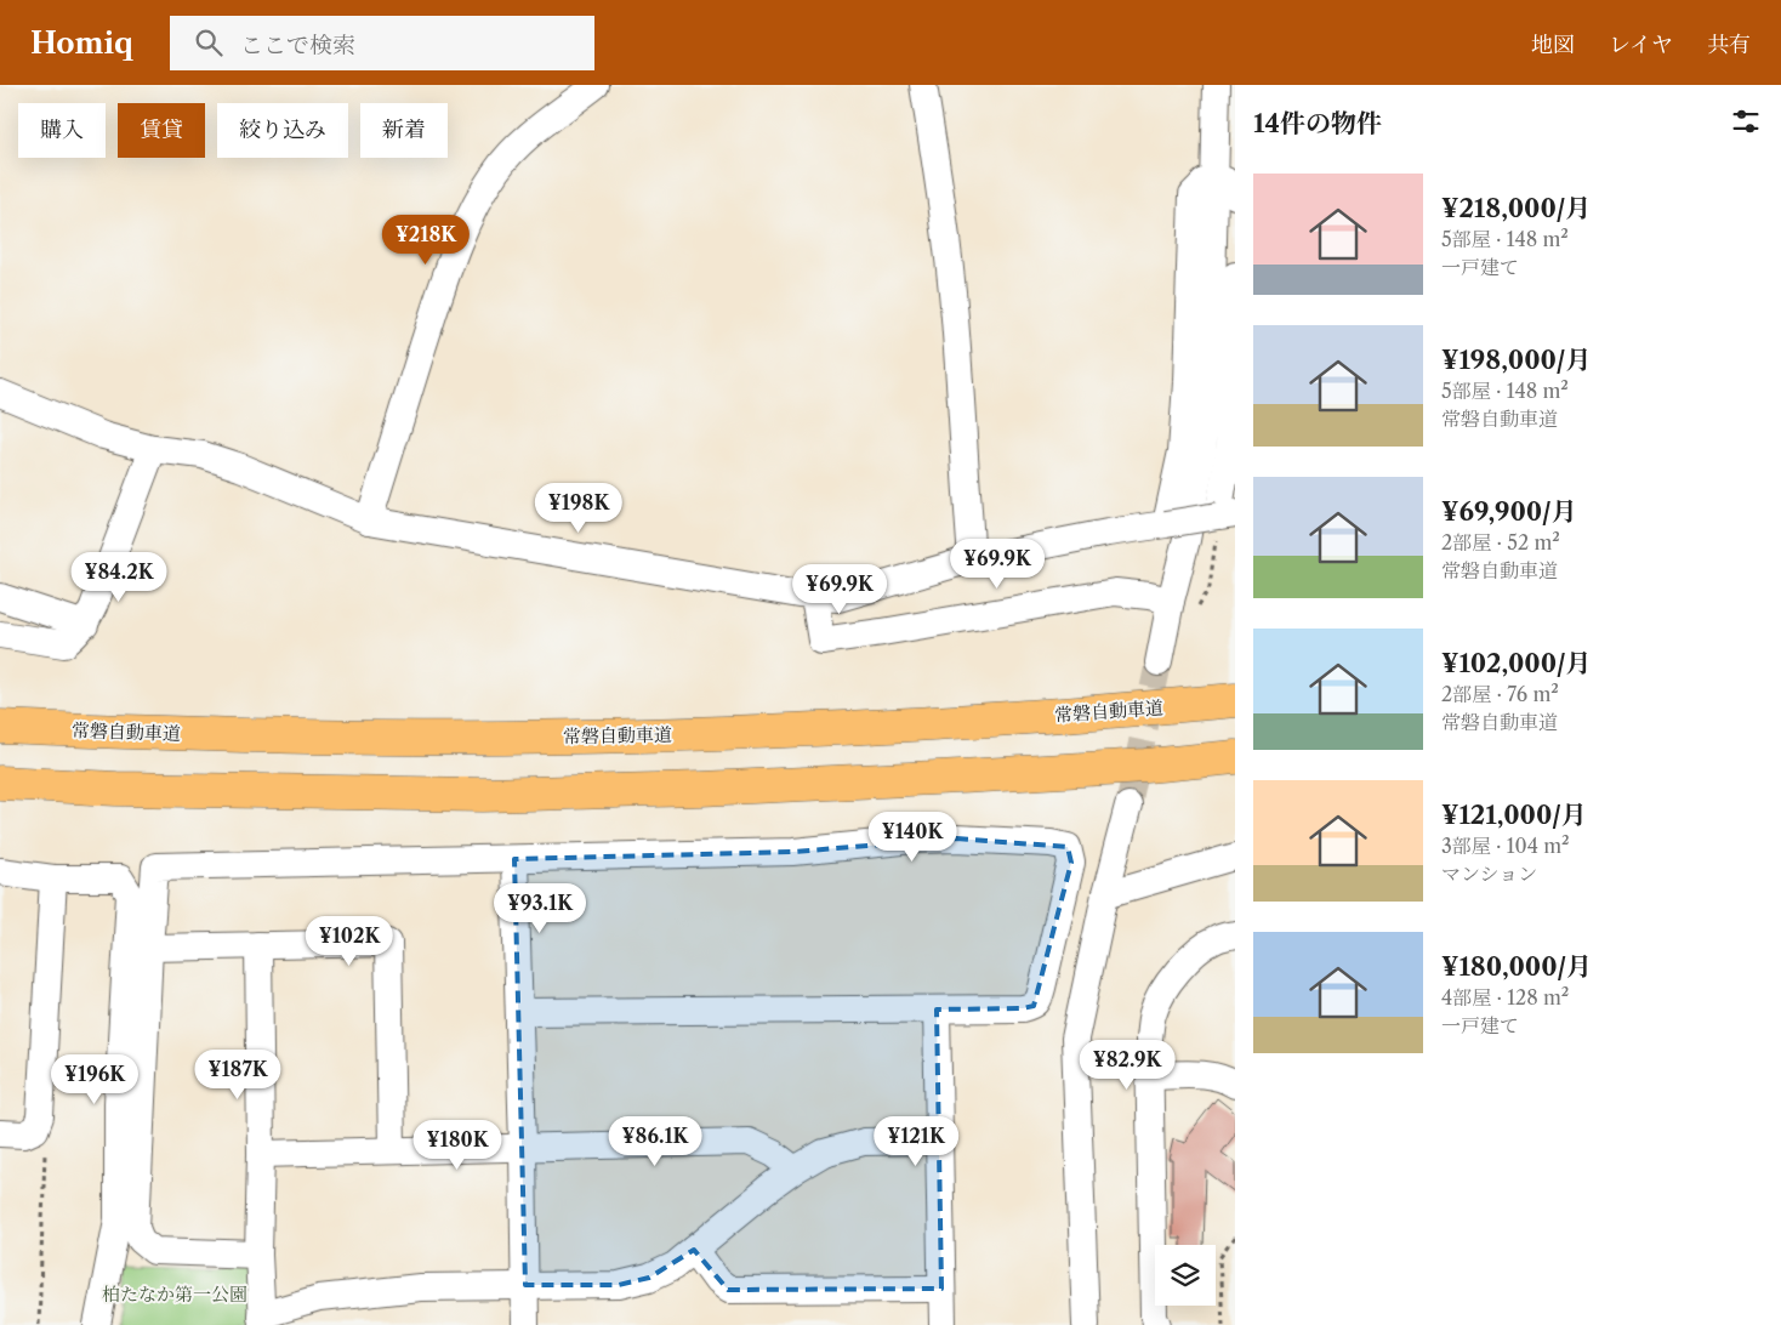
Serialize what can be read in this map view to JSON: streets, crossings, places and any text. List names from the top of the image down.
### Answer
{
  "streets": {
    "highway": ["常磐自動車道"]
  },
  "parks": ["柏たなか第一公園"],
  "page": {
    "header": "Homiq",
    "search": "ここで検索",
    "nav": ["地図", "レイヤ", "共有"],
    "heading": "14件の物件",
    "chip": [
      "購入",
      "賃貸",
      "絞り込み",
      "新着"
    ],
    "list": [
      {
        "name": "¥218,000/月",
        "note": "5部屋 · 148 m² · 一戸建て"
      },
      {
        "name": "¥198,000/月",
        "note": "5部屋 · 148 m² · 常磐自動車道"
      },
      {
        "name": "¥69,900/月",
        "note": "2部屋 · 52 m² · 常磐自動車道"
      },
      {
        "name": "¥102,000/月",
        "note": "2部屋 · 76 m² · 常磐自動車道"
      },
      {
        "name": "¥121,000/月",
        "note": "3部屋 · 104 m² · マンション"
      },
      {
        "name": "¥180,000/月",
        "note": "4部屋 · 128 m² · 一戸建て"
      }
    ],
    "price": [
      "¥218K",
      "¥198K",
      "¥69.9K",
      "¥84.2K",
      "¥69.9K",
      "¥140K",
      "¥93.1K",
      "¥102K",
      "¥82.9K",
      "¥187K",
      "¥196K",
      "¥86.1K",
      "¥121K",
      "¥180K"
    ]
  }
}
